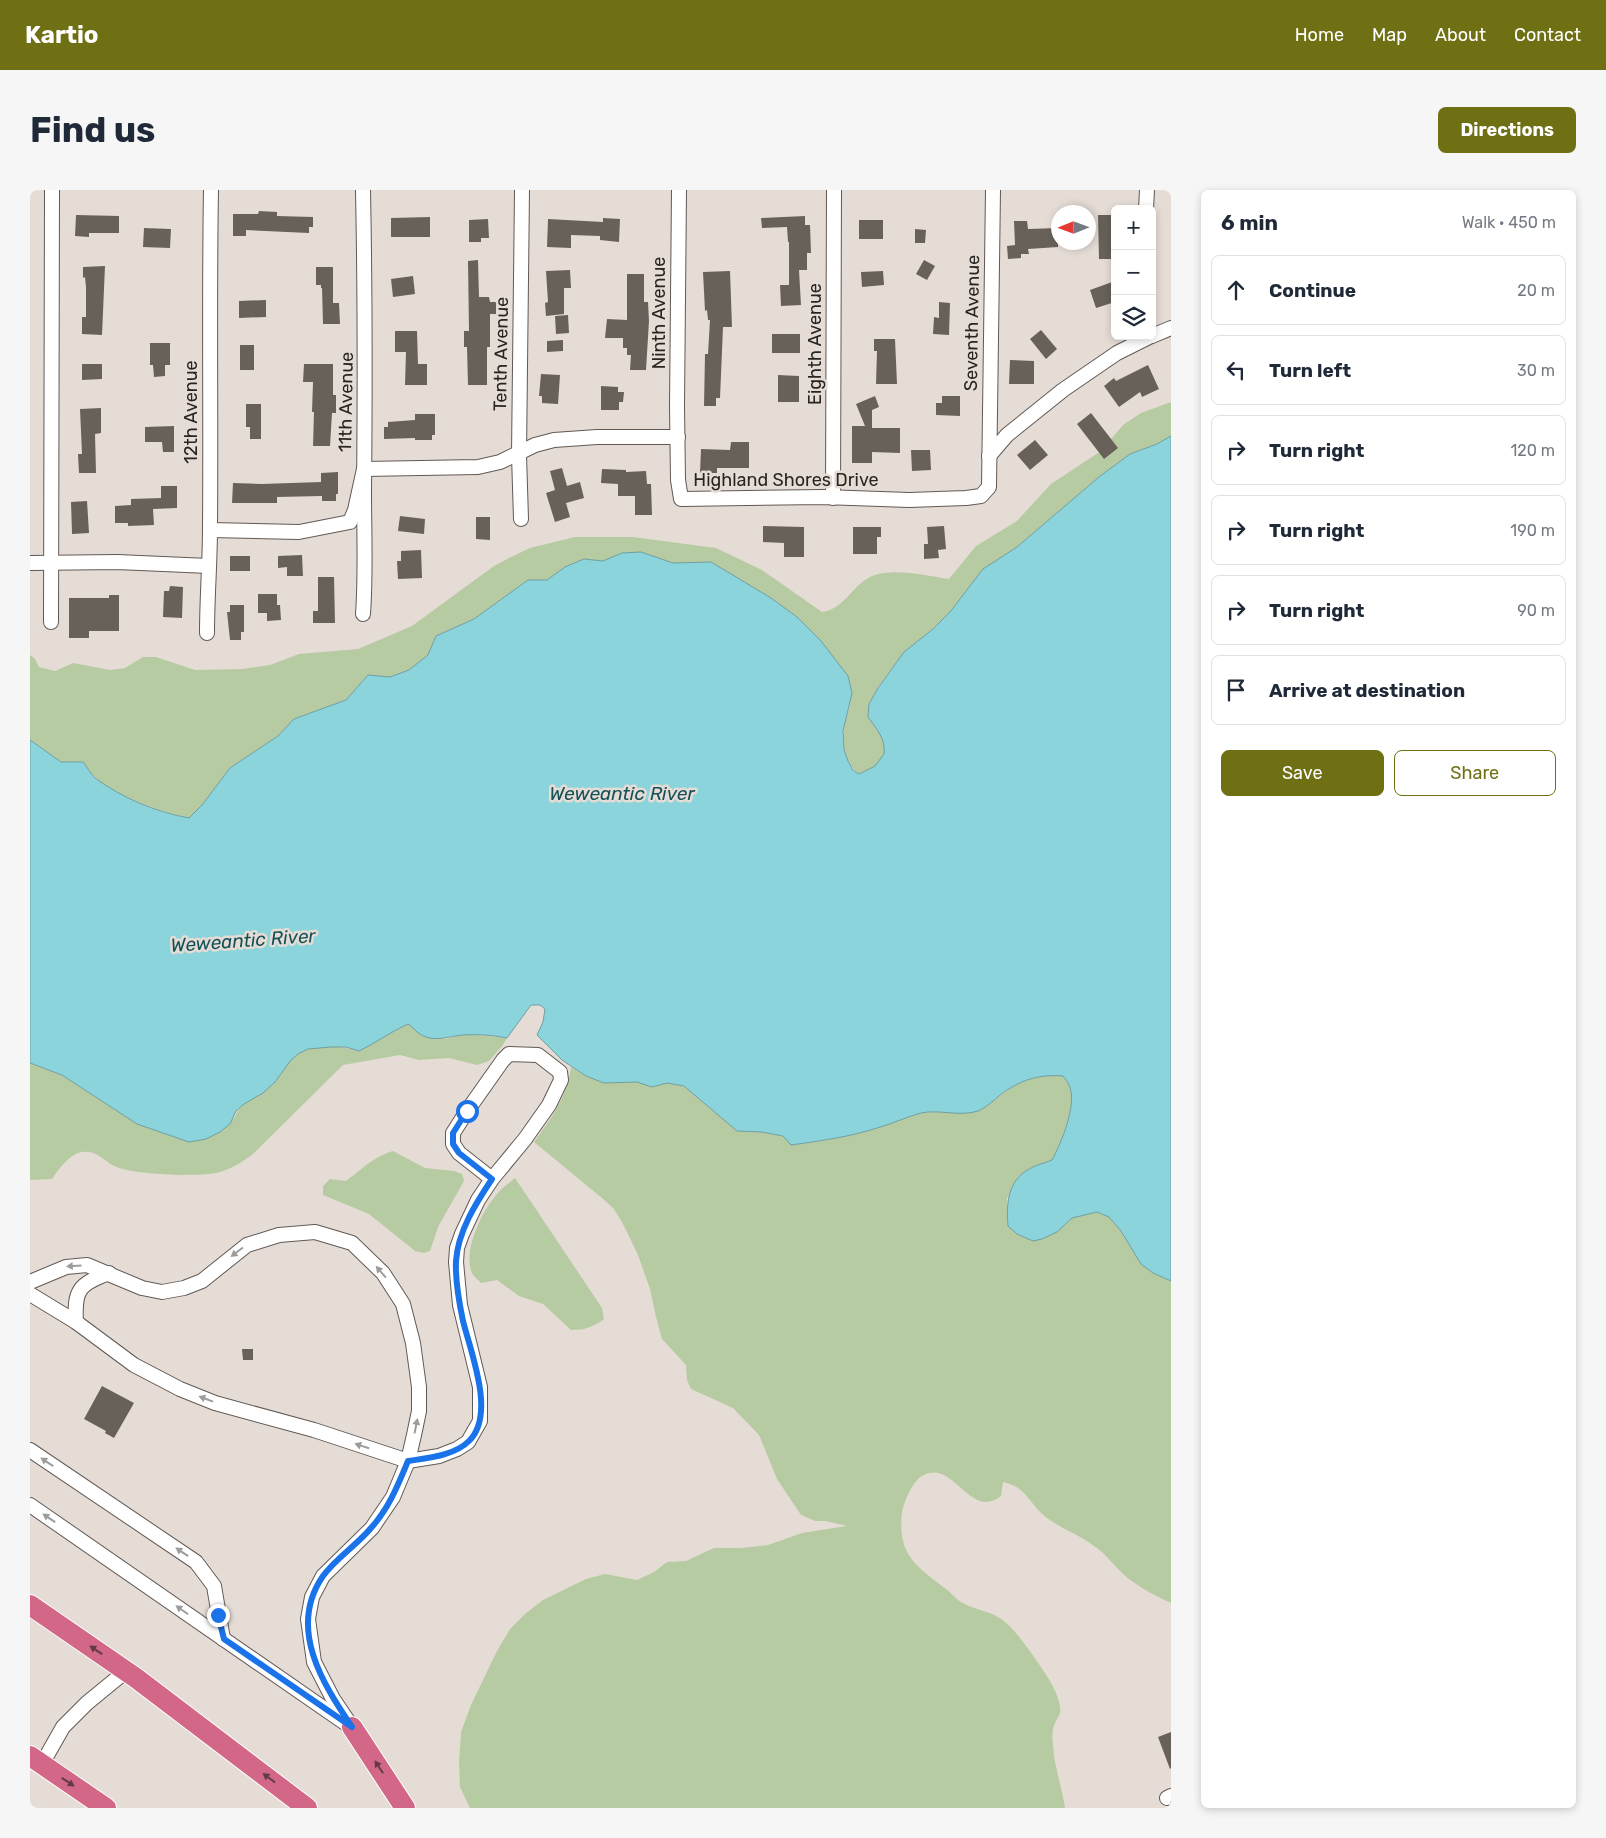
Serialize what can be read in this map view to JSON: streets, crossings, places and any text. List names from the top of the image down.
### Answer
{
  "streets": {
    "street": [
      "Ninth Avenue",
      "Seventh Avenue",
      "Eighth Avenue",
      "Tenth Avenue",
      "11th Avenue",
      "12th Avenue",
      "Highland Shores Drive"
    ]
  },
  "crossings": [
    ["Ninth Avenue", "Highland Shores Drive"],
    ["Seventh Avenue", "Highland Shores Drive"],
    ["Eighth Avenue", "Highland Shores Drive"]
  ],
  "water": ["Weweantic River"],
  "north": "left",
  "page": {
    "header": "Kartio",
    "nav": [
      "Home",
      "Map",
      "About",
      "Contact"
    ],
    "buttons": [
      "Directions",
      ["Save", "Share"]
    ],
    "title": "Find us",
    "heading": ["6 min", "Walk · 450 m"],
    "map_buttons": ["+", "−"],
    "list": [
      ["Continue", "20 m"],
      ["Turn left", "30 m"],
      ["Turn right", "120 m"],
      ["Turn right", "190 m"],
      ["Turn right", "90 m"],
      "Arrive at destination"
    ]
  }
}
